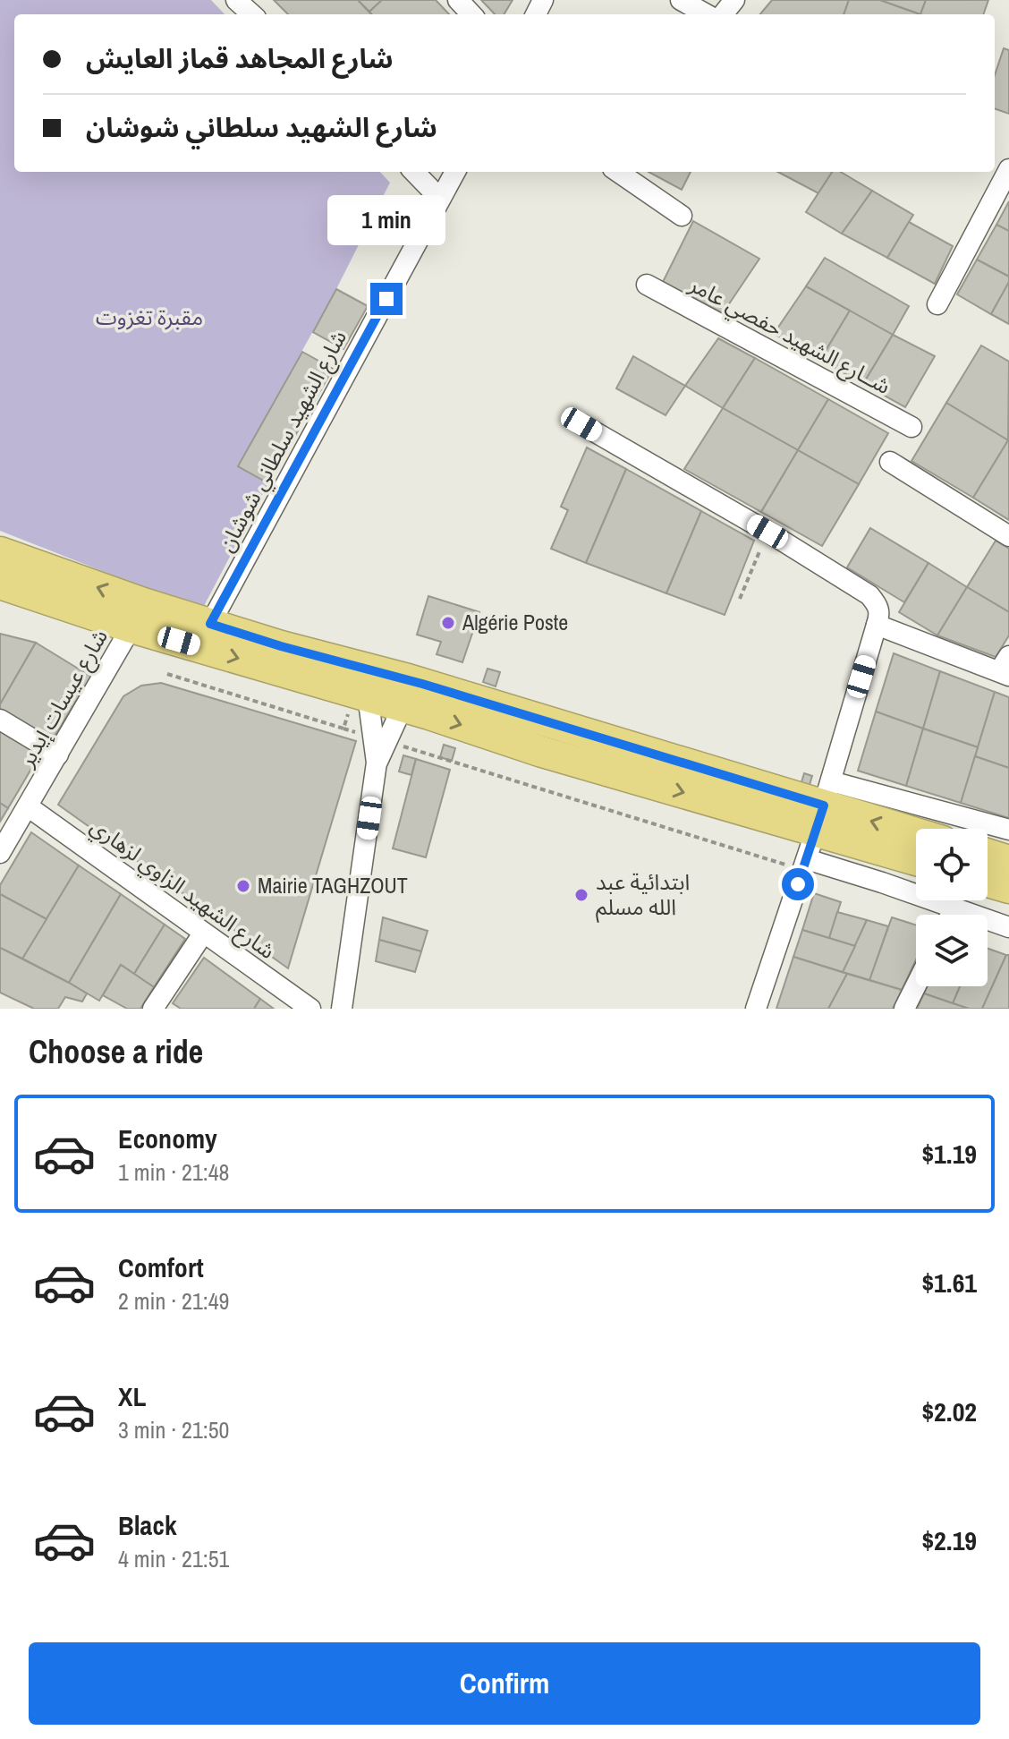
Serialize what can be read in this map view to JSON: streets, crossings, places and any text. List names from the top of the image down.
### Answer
{
  "streets": {
    "street": [
      "شــارع الشهيد حفصي عامر",
      "شارع الشهيد سلطاني شوشان",
      "شارع عيسات إيدير",
      "شارع الشهيد الزاوي لزهاري"
    ]
  },
  "crossings": [
    ["شارع عيسات إيدير", "شارع الشهيد الزاوي لزهاري"]
  ],
  "parks": ["مقبرة تغزوت"],
  "places": ["Algérie Poste", "Mairie TAGHZOUT", "ابتدائية عبد الله مسلم"],
  "page": {
    "banner": ["شارع المجاهد قماز العايش", "شارع الشهيد سلطاني شوشان"],
    "bubble": "1 min",
    "heading": "Choose a ride",
    "list": [
      {
        "name": "Economy",
        "note": "1 min · 21:48",
        "value": "$1.19"
      },
      {
        "name": "Comfort",
        "note": "2 min · 21:49",
        "value": "$1.61"
      },
      {
        "name": "XL",
        "note": "3 min · 21:50",
        "value": "$2.02"
      },
      {
        "name": "Black",
        "note": "4 min · 21:51",
        "value": "$2.19"
      }
    ],
    "buttons": "Confirm"
  }
}
